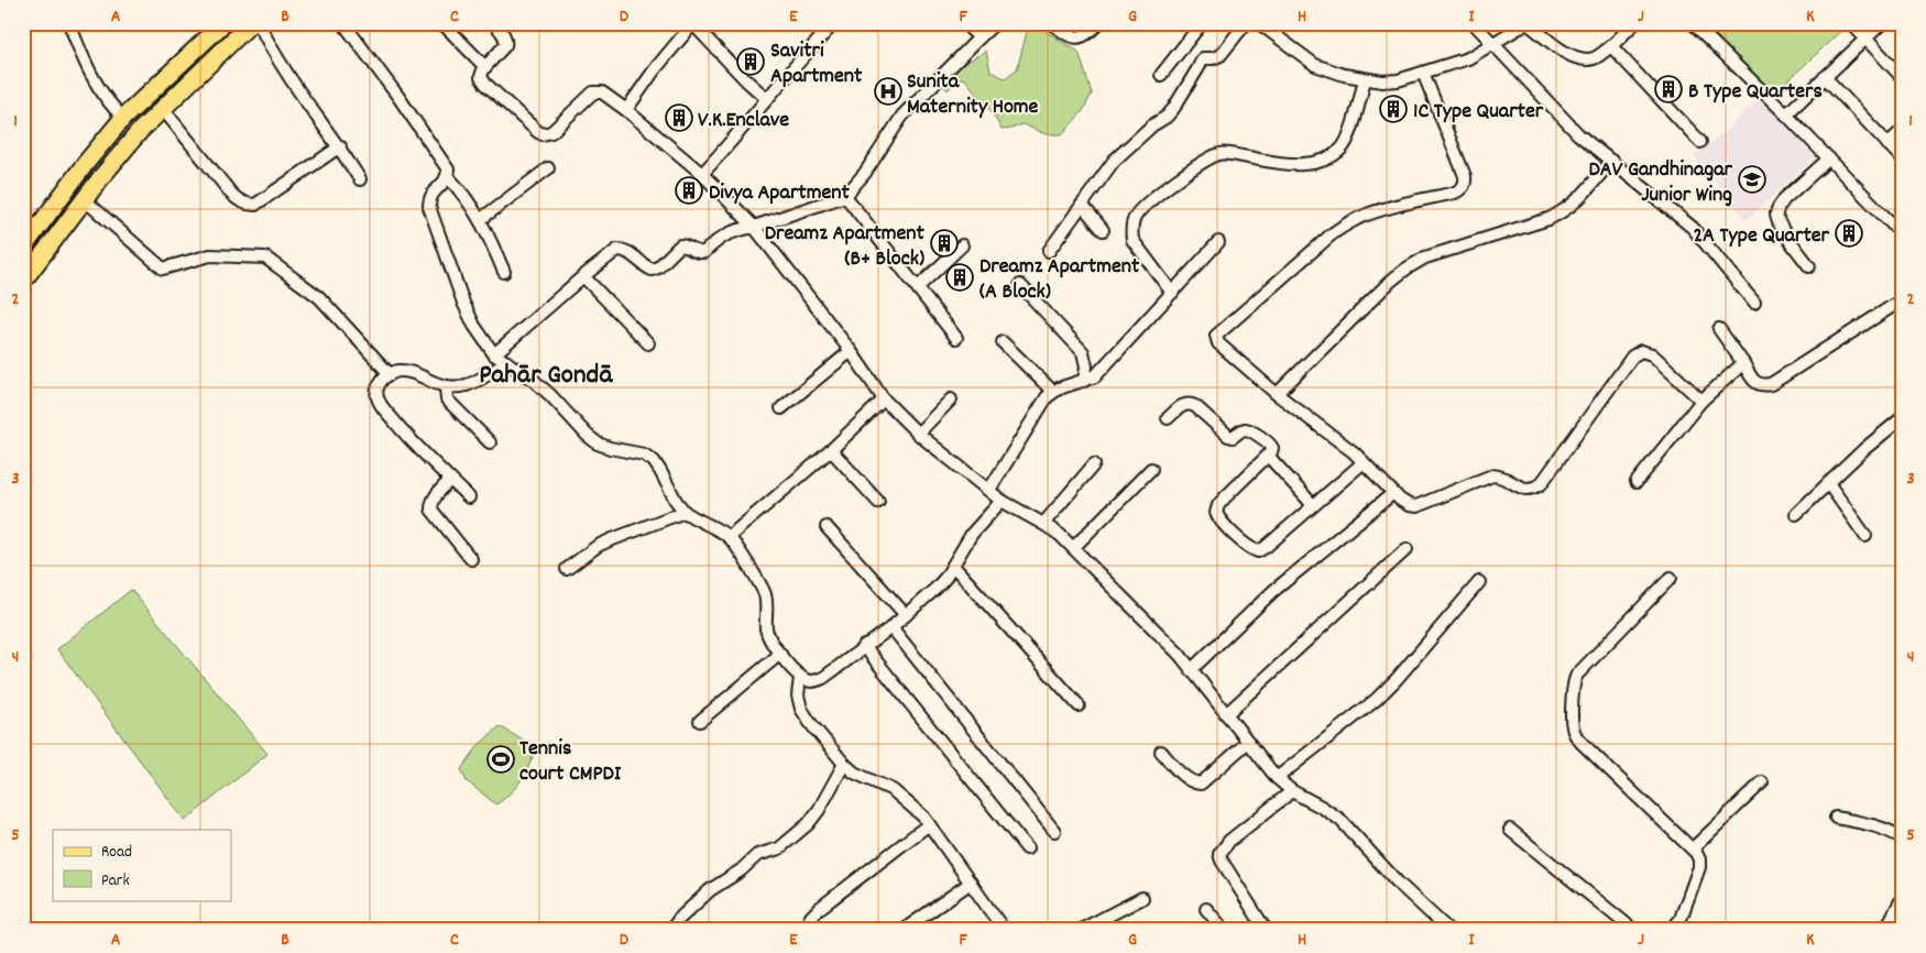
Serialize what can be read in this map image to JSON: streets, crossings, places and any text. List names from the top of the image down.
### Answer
{
  "districts": ["Pahār Gondā"],
  "places": {
    "building": [
      "Savitri Apartment",
      "B Type Quarters",
      "1C Type Quarter",
      "V.K.Enclave",
      "Divya Apartment",
      "2A Type Quarter",
      "Dreamz Apartment (B+ Block)",
      "Dreamz Apartment (A Block)"
    ],
    "hospital": ["Sunita Maternity Home"],
    "school or university": ["DAV Gandhinagar Junior Wing"],
    "sports": ["Tennis court CMPDI"]
  },
  "legend": ["Road", "Park"],
  "grid": {
    "columns": [
      "A",
      "B",
      "C",
      "D",
      "E",
      "F",
      "G",
      "H",
      "I",
      "J",
      "K"
    ],
    "rows": [
      "1",
      "2",
      "3",
      "4",
      "5"
    ]
  }
}
